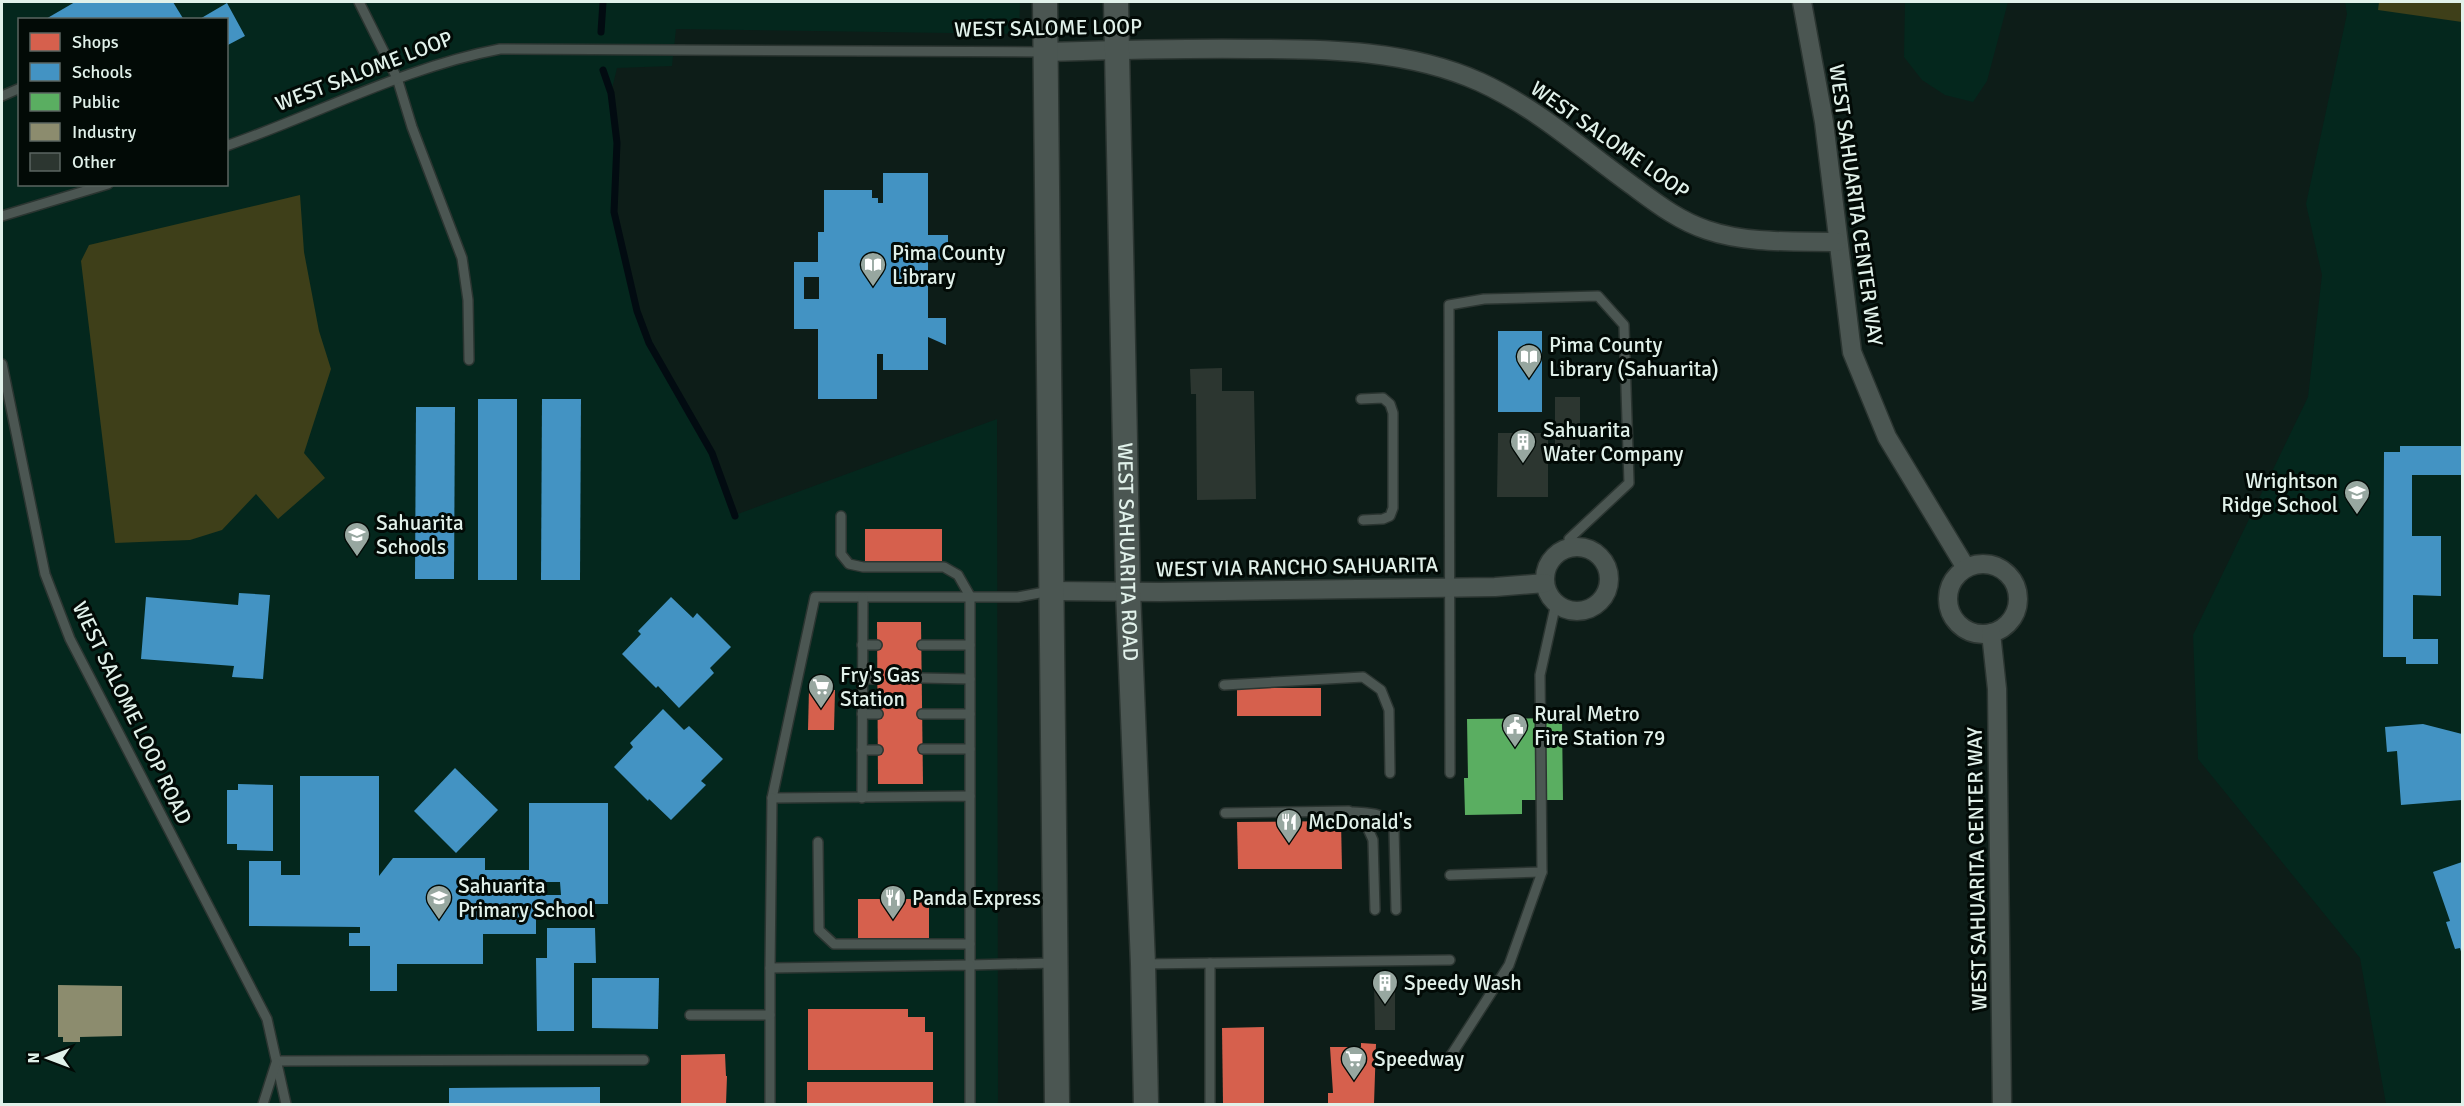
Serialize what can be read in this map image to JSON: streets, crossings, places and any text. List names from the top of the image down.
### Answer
{
  "streets": {
    "main road": ["WEST SAHUARITA ROAD"],
    "street": ["WEST SALOME LOOP", "WEST SAHUARITA CENTER WAY", "WEST VIA RANCHO SAHUARITA"],
    "lane": ["WEST SALOME LOOP ROAD"]
  },
  "crossings": [
    ["WEST SALOME LOOP", "WEST SAHUARITA CENTER WAY"],
    ["WEST SALOME LOOP", "WEST SAHUARITA ROAD"],
    ["WEST SAHUARITA ROAD", "WEST VIA RANCHO SAHUARITA"]
  ],
  "places": {
    "library": ["Pima County Library", "Pima County Library (Sahuarita)"],
    "building": ["Sahuarita Water Company", "Speedy Wash"],
    "school or university": ["Wrightson Ridge School", "Sahuarita Schools", "Sahuarita Primary School"],
    "supermarket": ["Fry's Gas Station", "Speedway"],
    "public building": ["Rural Metro Fire Station 79"],
    "restaurant": ["McDonald's", "Panda Express"]
  },
  "legend": [
    "Shops",
    "Schools",
    "Public",
    "Industry",
    "Other"
  ],
  "north": "left"
}
